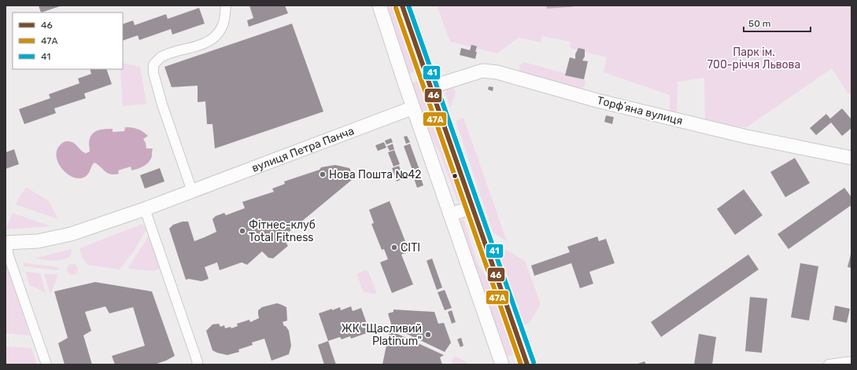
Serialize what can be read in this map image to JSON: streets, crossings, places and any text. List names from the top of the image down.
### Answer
{
  "streets": {
    "street": ["Торфʼяна вулиця", "вулиця Петра Панча"]
  },
  "parks": ["Парк ім. 700-річчя Львова"],
  "places": [
    "Нова Пошта №42",
    "Фітнес-клуб Total Fitness",
    "CITI",
    "ЖК \"Щасливий Platinum\""
  ],
  "lines": ["transit line 46", "transit line 41", "transit line 47А"],
  "legend": ["46", "47А", "41"],
  "scale_bar": "50 m"
}
